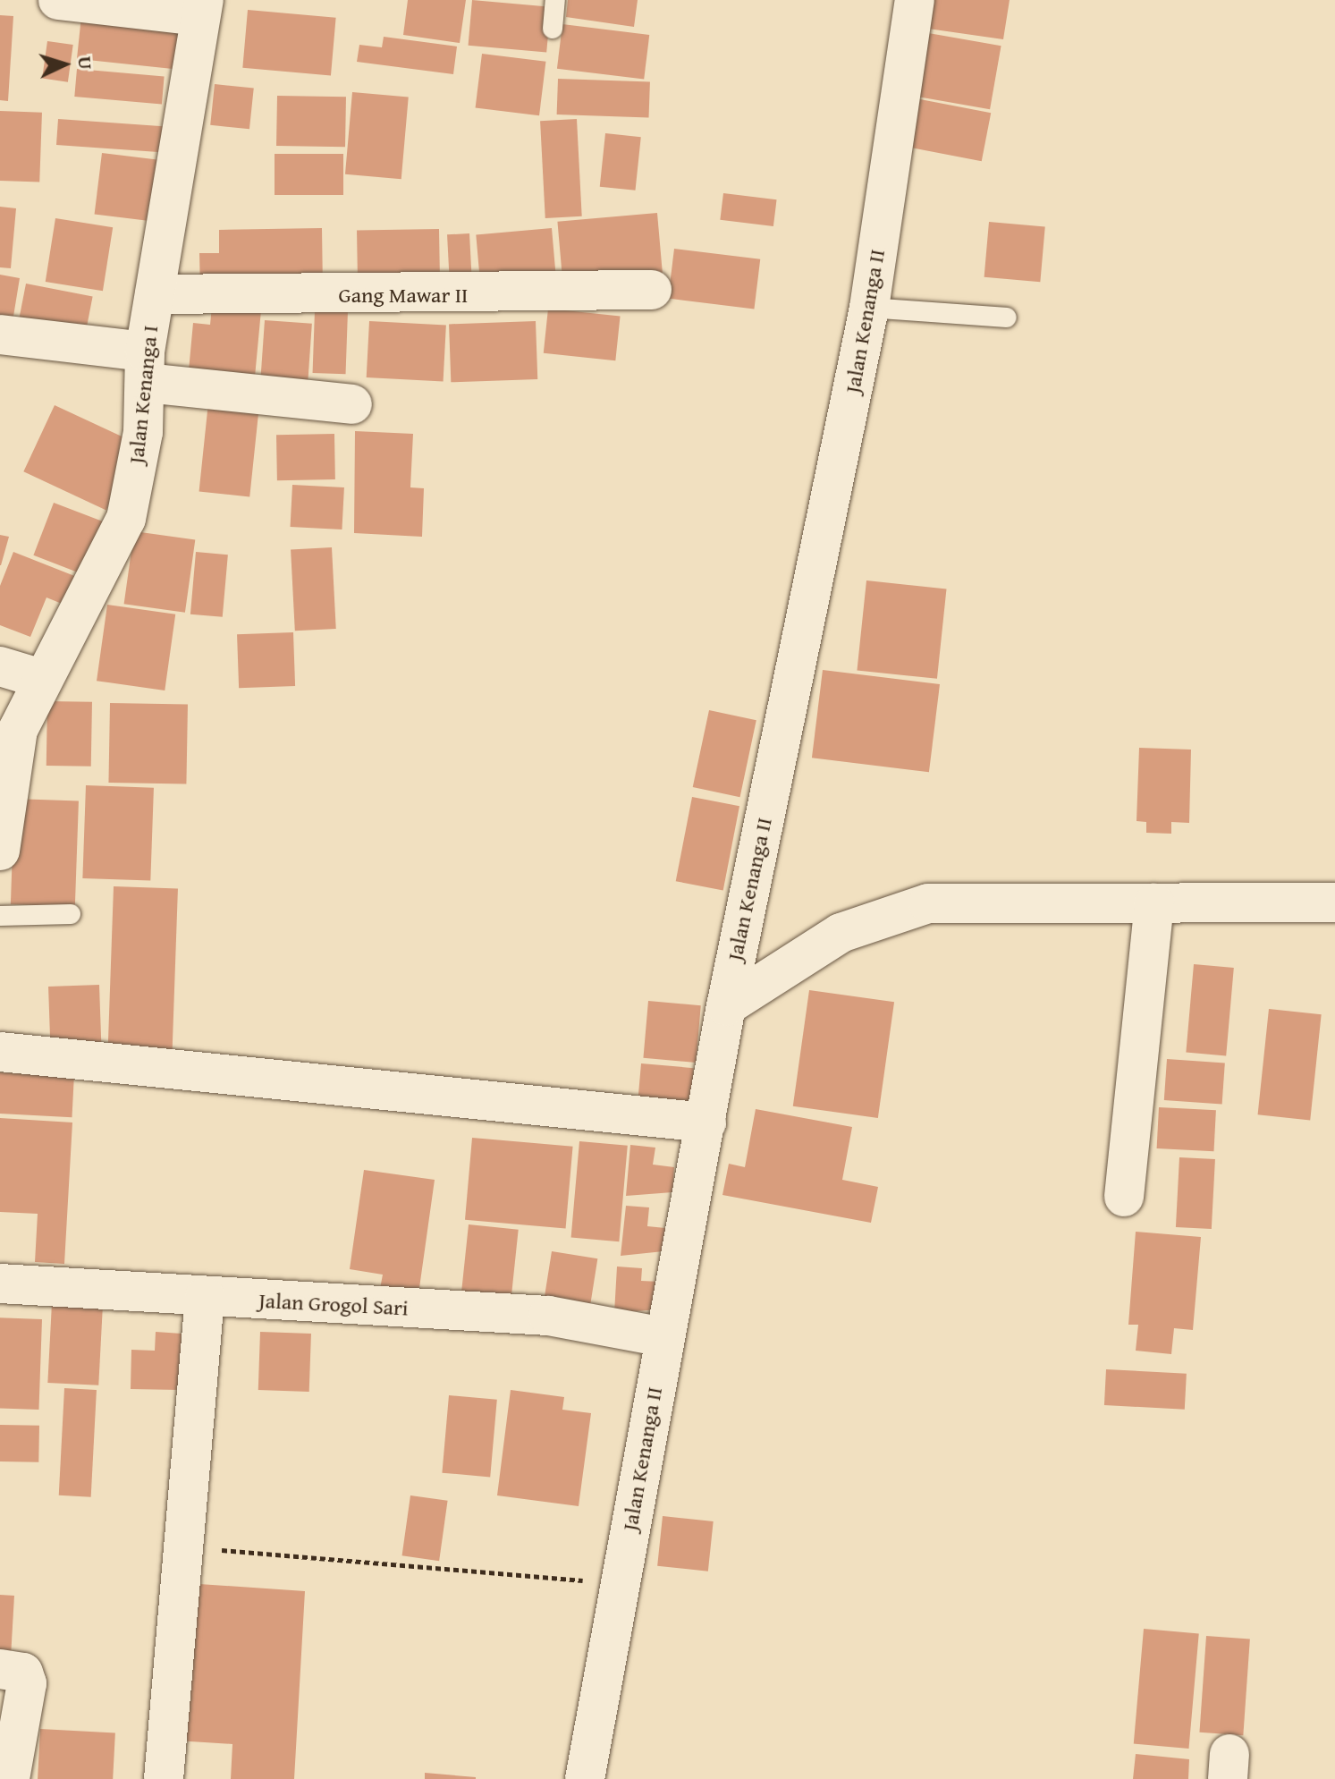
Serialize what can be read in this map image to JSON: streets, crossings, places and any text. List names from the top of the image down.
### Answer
{
  "streets": {
    "street": [
      "Gang Mawar II",
      "Jalan Kenanga II",
      "Jalan Kenanga I",
      "Jalan Grogol Sari"
    ]
  },
  "crossings": [
    ["Gang Mawar II", "Jalan Kenanga I"],
    ["Jalan Kenanga II", "Jalan Grogol Sari"]
  ],
  "north": "right"
}
